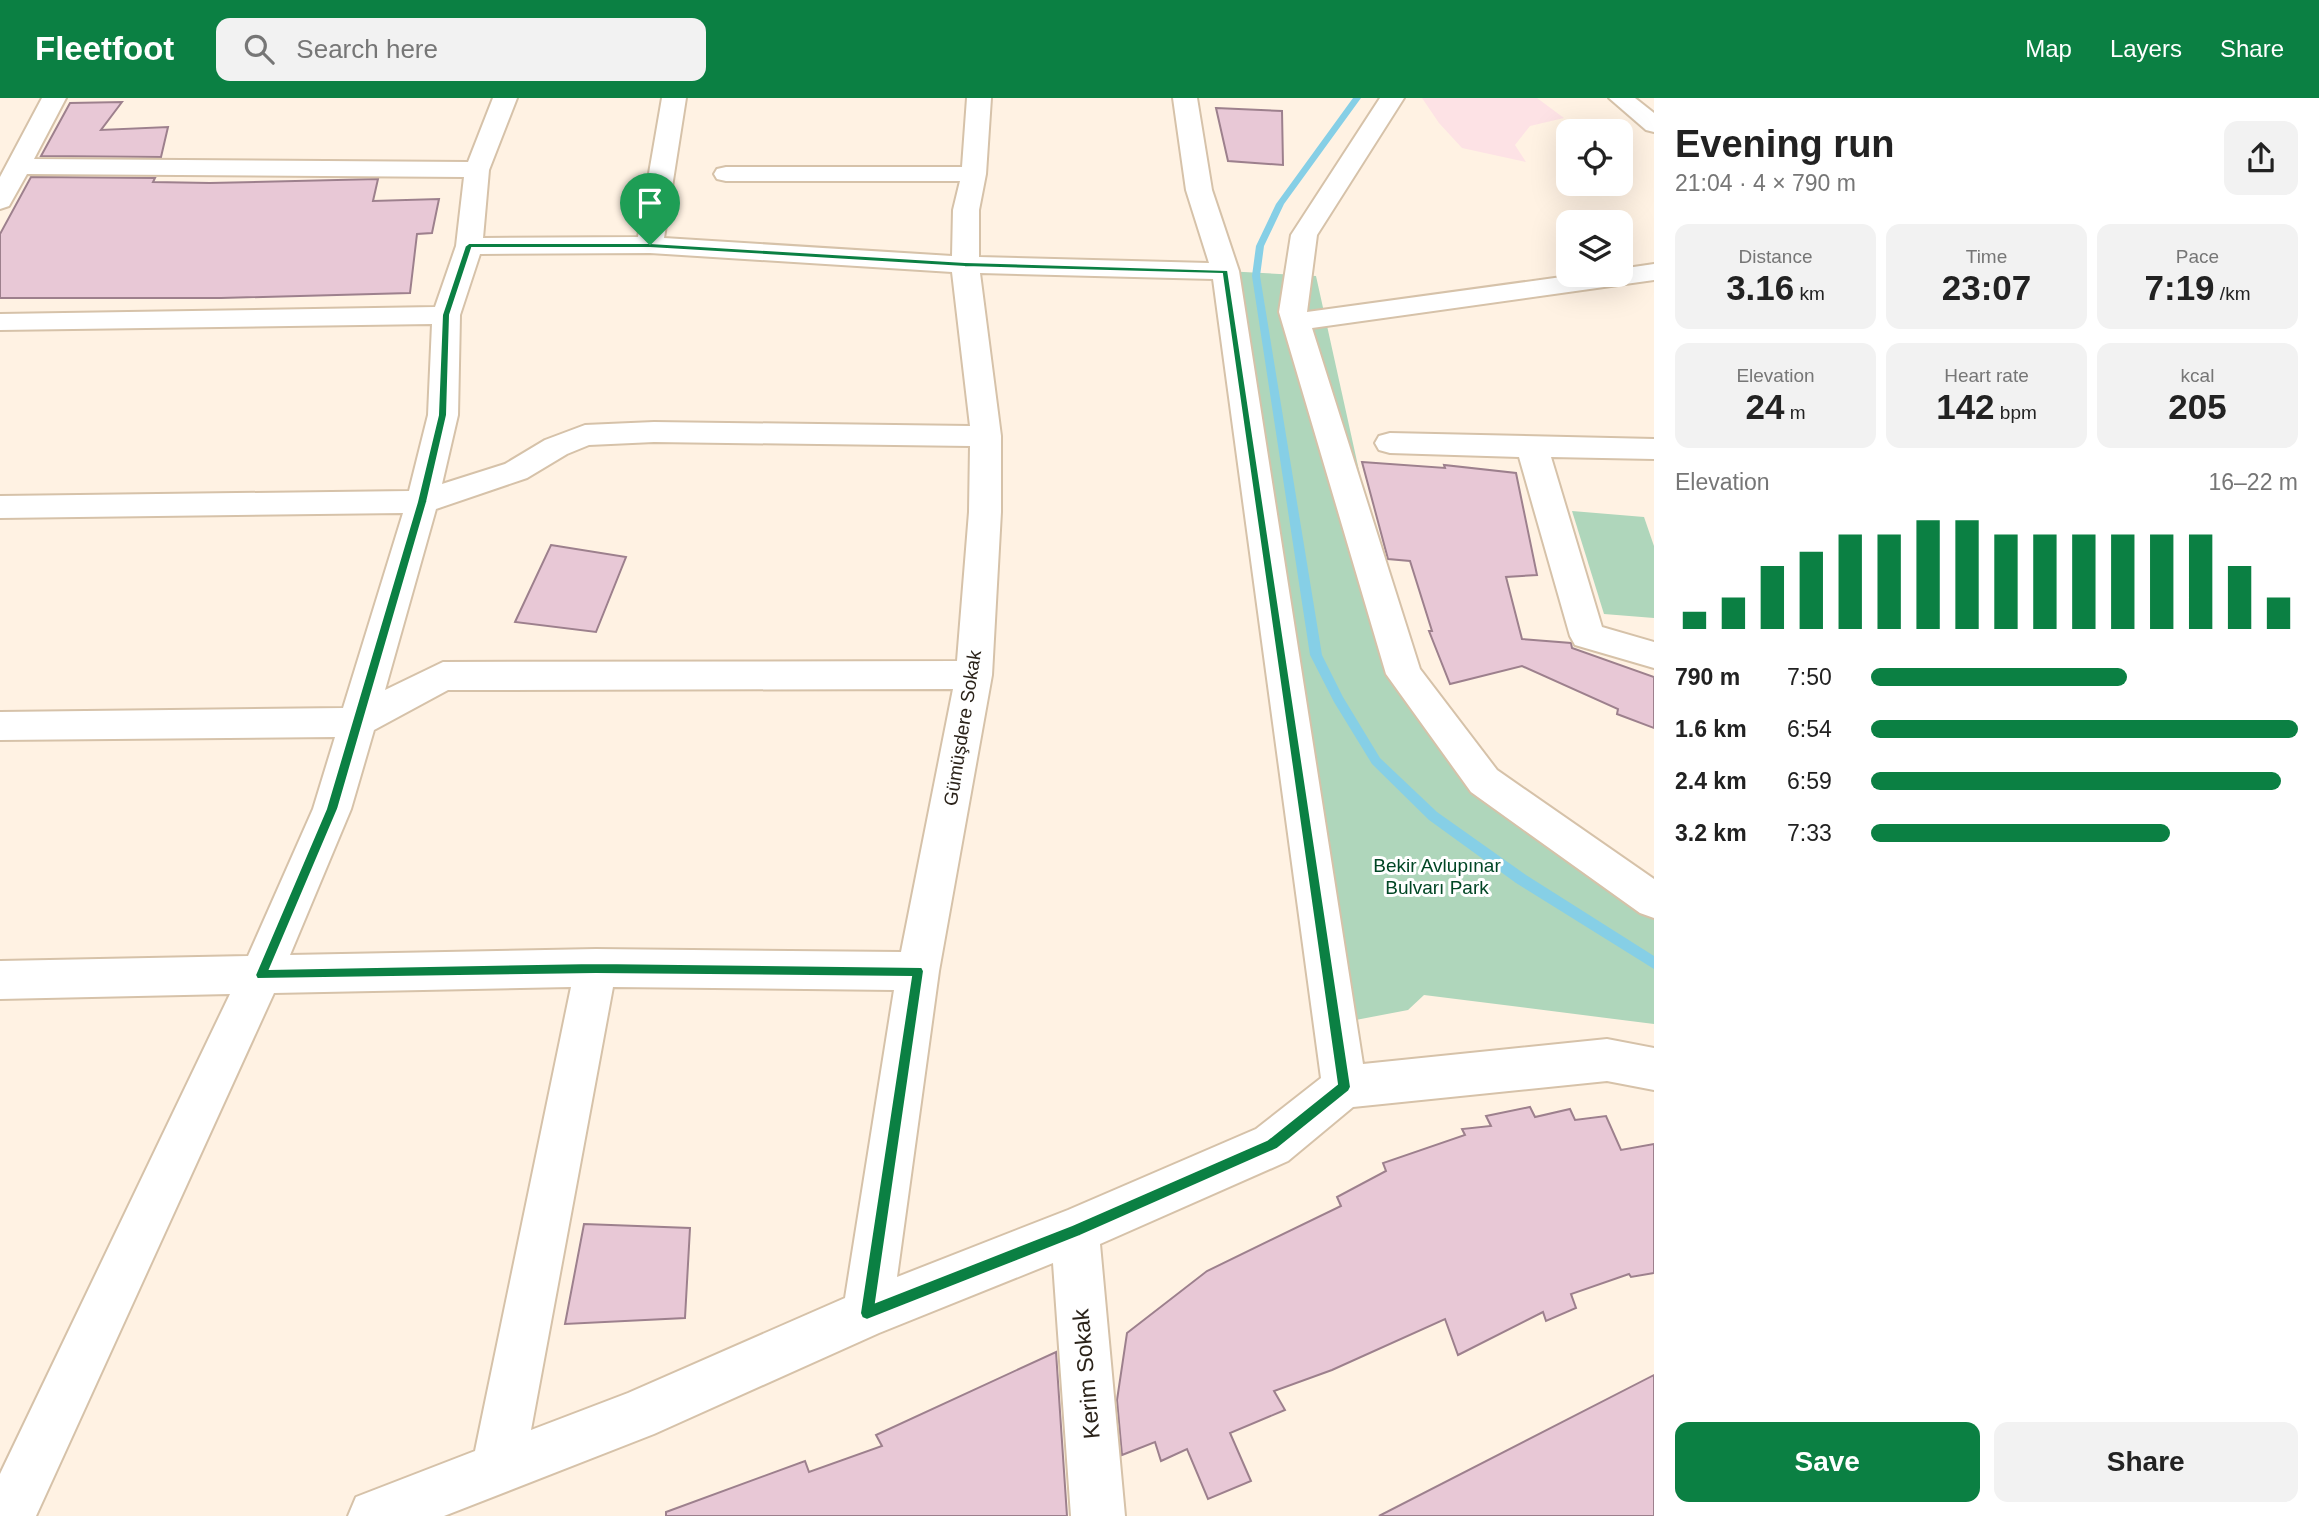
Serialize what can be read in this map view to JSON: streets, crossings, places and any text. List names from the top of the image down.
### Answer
{
  "streets": {
    "street": ["Gümüşdere Sokak", "Kerim Sokak"]
  },
  "parks": ["Bekir Avlupınar Bulvarı Park"],
  "page": {
    "header": "Fleetfoot",
    "search": "Search here",
    "nav": ["Map", "Layers", "Share"],
    "heading": ["Evening run", "21:04 · 4 × 790 m"],
    "stats": [
      ["Distance", "3.16 km"],
      ["Time", "23:07"],
      ["Pace", "7:19 /km"],
      ["Elevation", "24 m"],
      ["Heart rate", "142 bpm"],
      ["kcal", "205"]
    ],
    "chart": ["Elevation", "16–22 m"],
    "list": [
      {
        "name": "790 m",
        "note": "7:50"
      },
      {
        "name": "1.6 km",
        "note": "6:54"
      },
      {
        "name": "2.4 km",
        "note": "6:59"
      },
      {
        "name": "3.2 km",
        "note": "7:33"
      }
    ],
    "buttons": ["Save", "Share"]
  }
}
